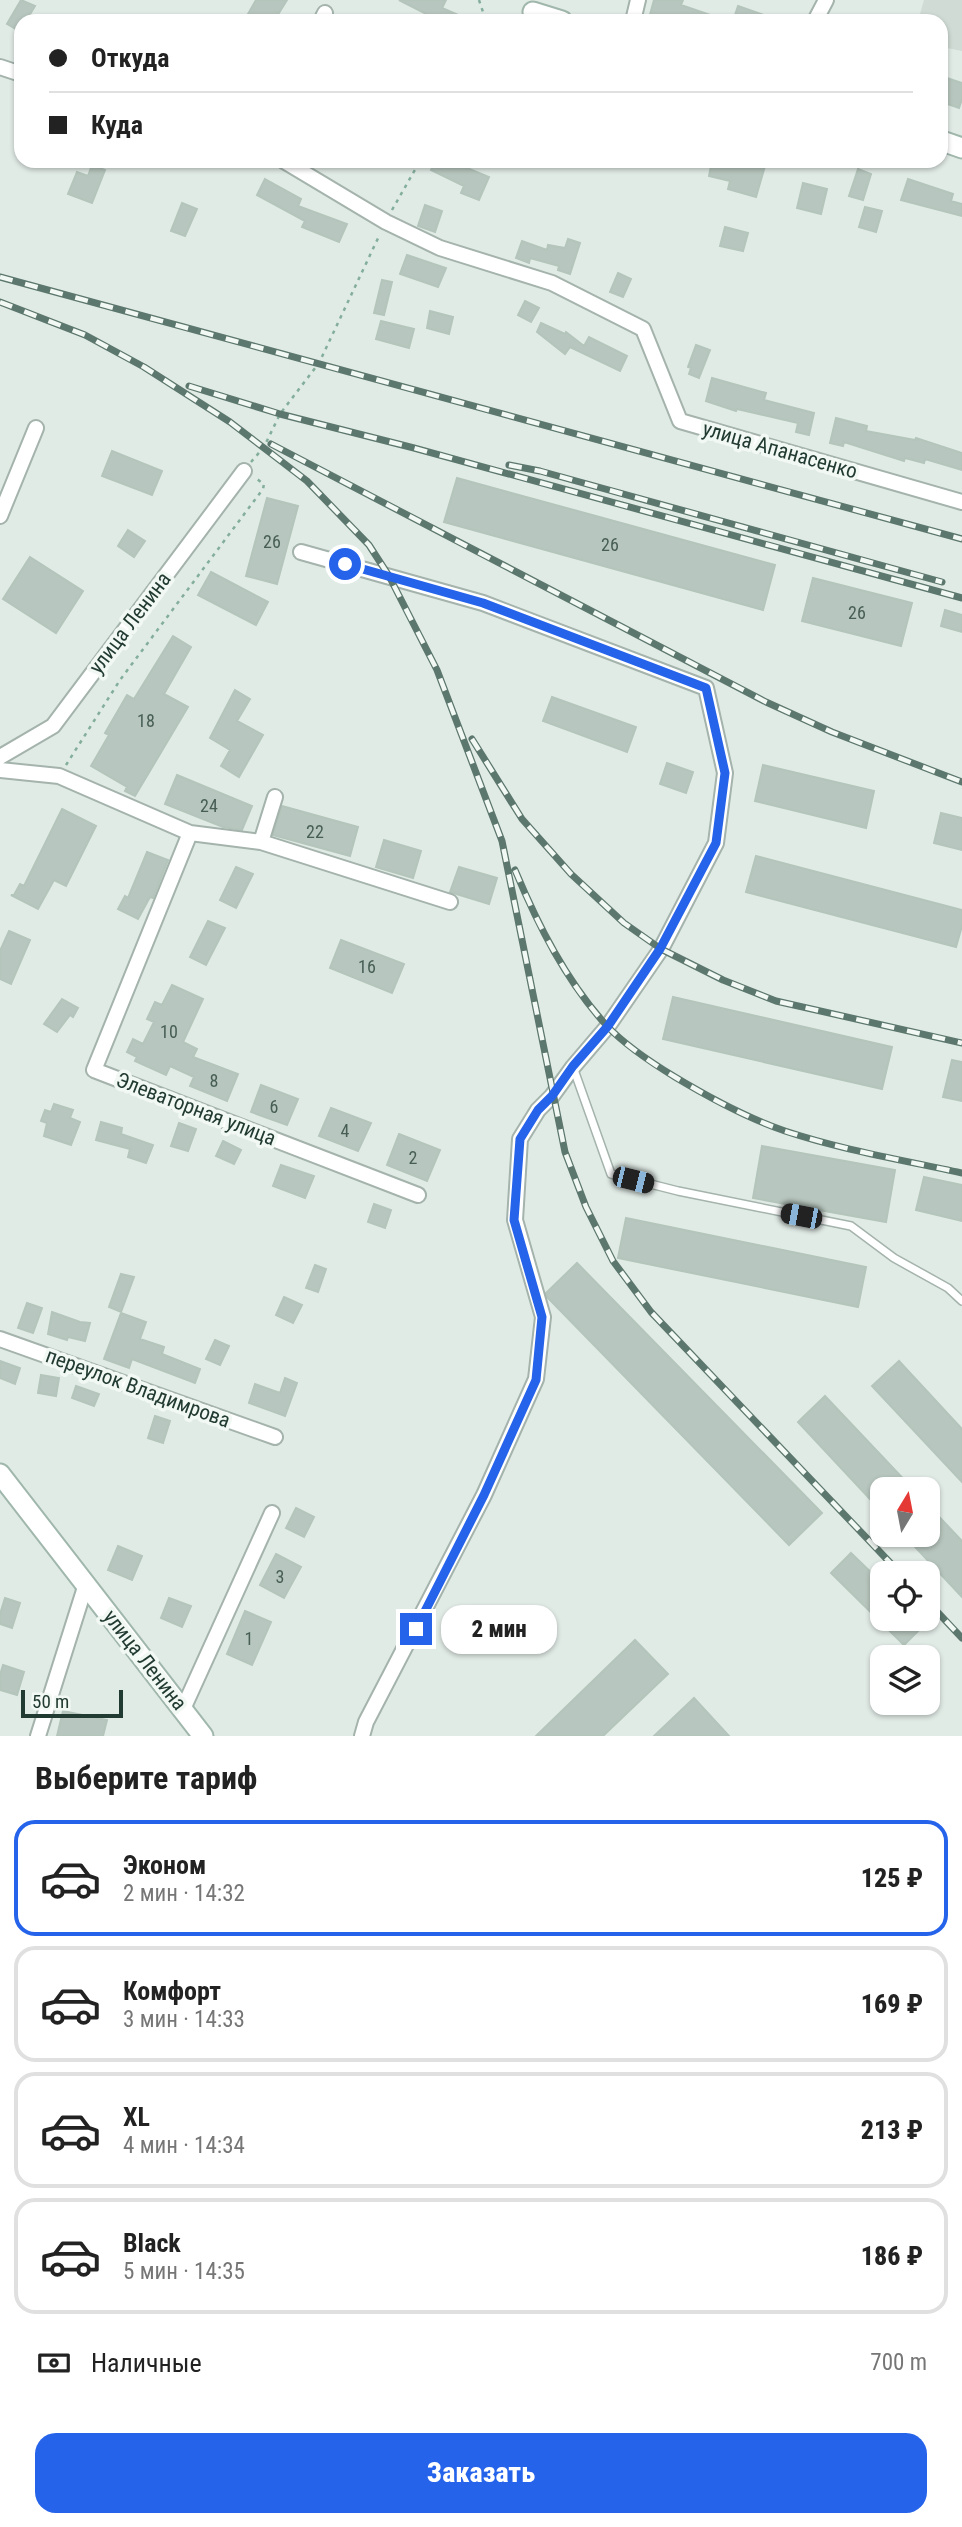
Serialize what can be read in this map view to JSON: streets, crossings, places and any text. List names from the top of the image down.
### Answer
{
  "streets": {
    "main road": ["улица Ленина"],
    "street": ["улица Апанасенко", "Элеваторная улица", "переулок Владимрова"]
  },
  "house_numbers": [
    "26",
    "26",
    "26",
    "18",
    "24",
    "22",
    "16",
    "10",
    "8",
    "6",
    "4",
    "2",
    "3",
    "1"
  ],
  "scale_bar": "50 m",
  "north": "top",
  "page": {
    "banner": ["Откуда", "Куда"],
    "bubble": "2 мин",
    "scale": "50 m",
    "heading": "Выберите тариф",
    "list": [
      {
        "name": "Эконом",
        "note": "2 мин · 14:32",
        "value": "125 ₽"
      },
      {
        "name": "Комфорт",
        "note": "3 мин · 14:33",
        "value": "169 ₽"
      },
      {
        "name": "XL",
        "note": "4 мин · 14:34",
        "value": "213 ₽"
      },
      {
        "name": "Black",
        "note": "5 мин · 14:35",
        "value": "186 ₽"
      }
    ],
    "pay": ["Наличные", "700 m"],
    "buttons": "Заказать"
  }
}
